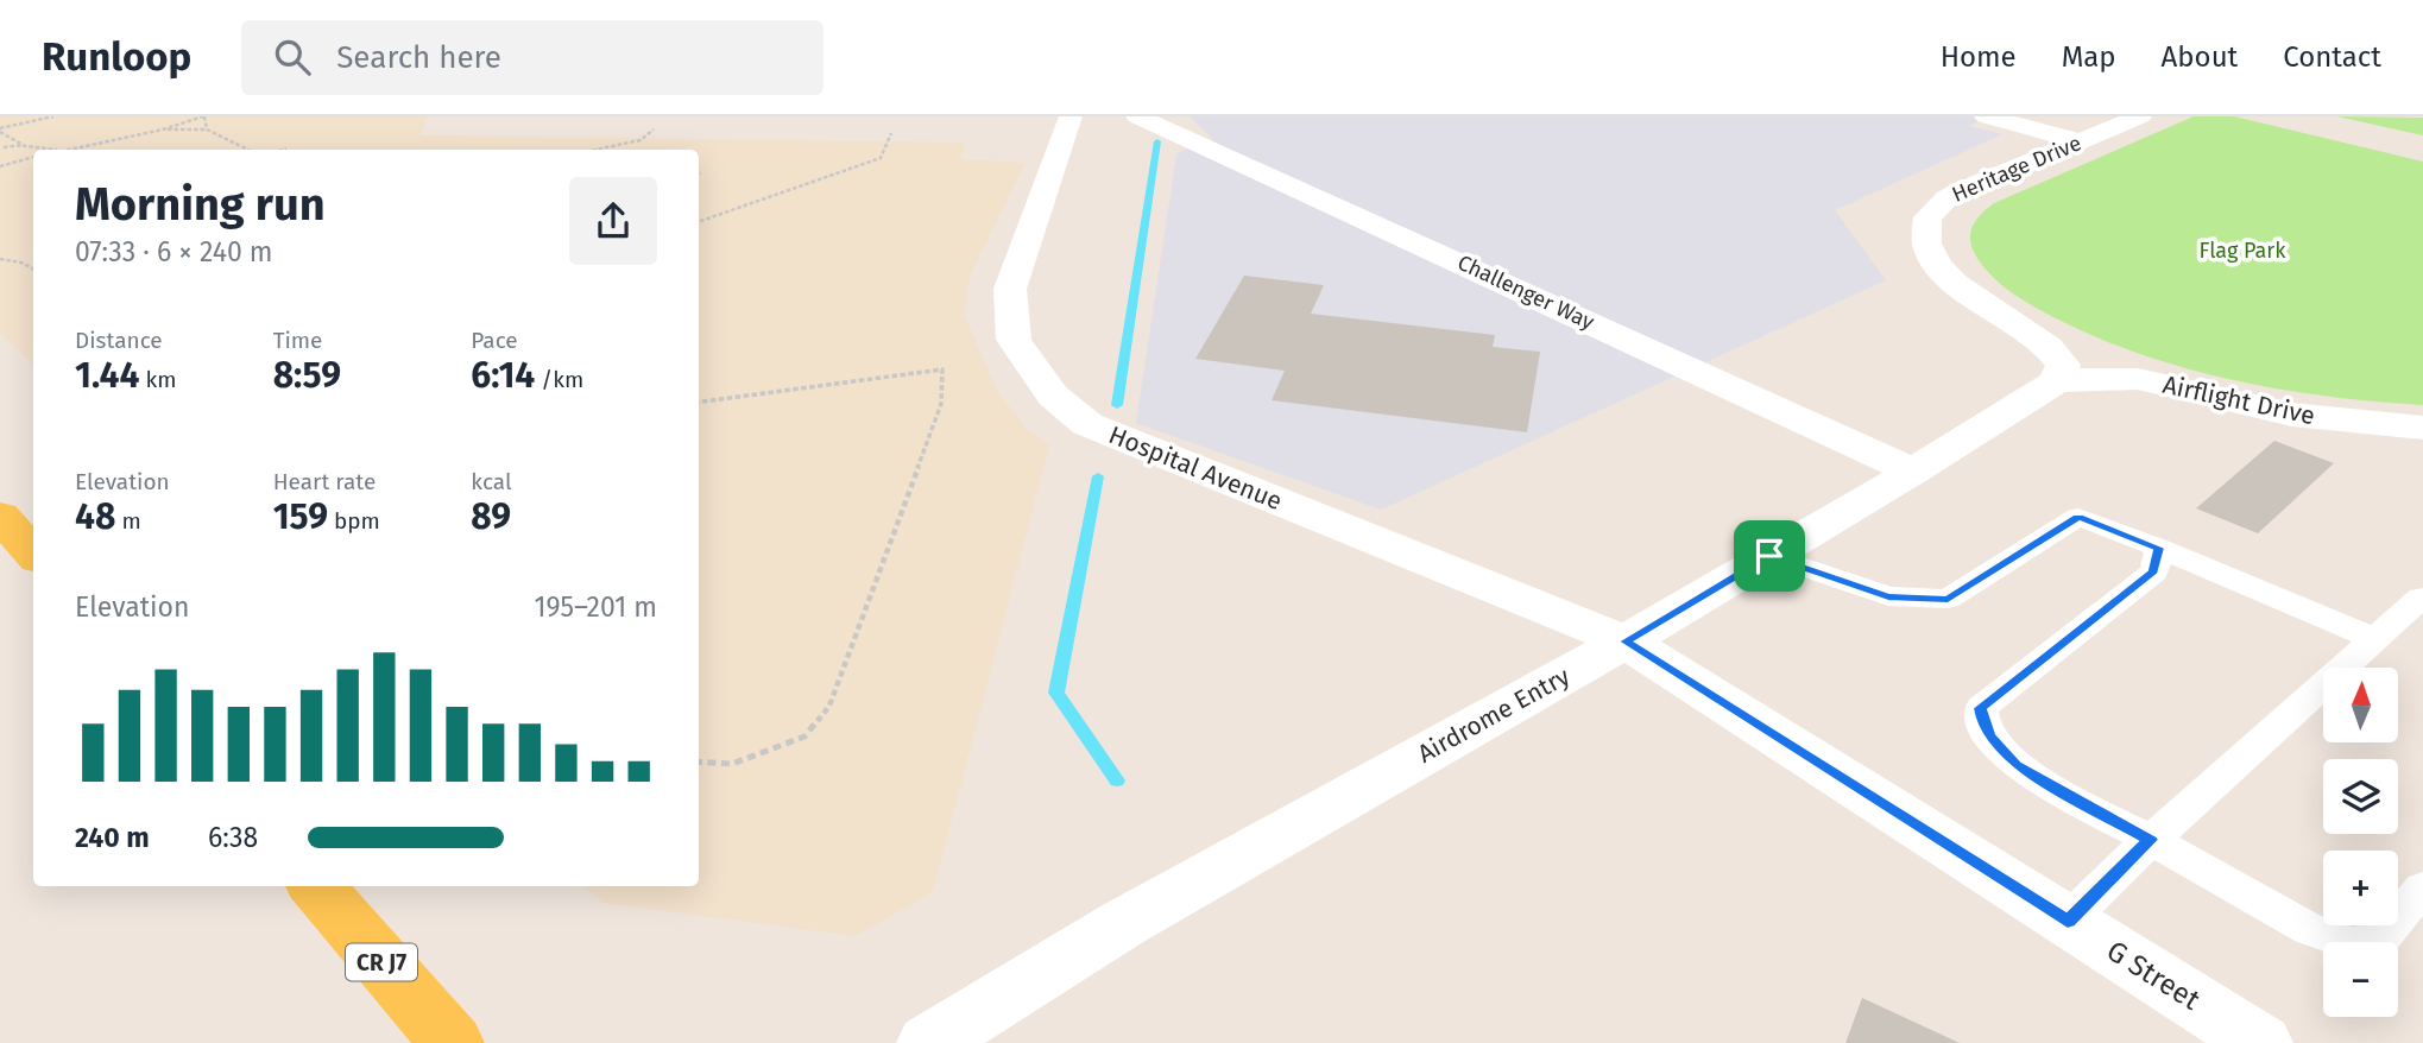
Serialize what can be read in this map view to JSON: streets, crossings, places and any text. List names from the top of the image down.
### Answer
{
  "streets": {
    "main road": ["CR J7"],
    "street": [
      "Heritage Drive",
      "Challenger Way",
      "Airflight Drive",
      "Hospital Avenue",
      "Airdrome Entry",
      "G Street"
    ]
  },
  "crossings": [
    ["Heritage Drive", "Airflight Drive"],
    ["Heritage Drive", "Airdrome Entry"],
    ["Challenger Way", "Airdrome Entry"],
    ["Airflight Drive", "Airdrome Entry"],
    ["Hospital Avenue", "Airdrome Entry"],
    ["Hospital Avenue", "G Street"],
    ["Airdrome Entry", "G Street"]
  ],
  "parks": ["Flag Park"],
  "north": "top",
  "page": {
    "header": "Runloop",
    "search": "Search here",
    "nav": [
      "Home",
      "Map",
      "About",
      "Contact"
    ],
    "heading": ["Morning run", "07:33 · 6 × 240 m"],
    "stats": [
      ["Distance", "1.44 km"],
      ["Time", "8:59"],
      ["Pace", "6:14 /km"],
      ["Elevation", "48 m"],
      ["Heart rate", "159 bpm"],
      ["kcal", "89"]
    ],
    "chart": ["Elevation", "195–201 m"],
    "map_buttons": ["+", "−"],
    "list": [
      {
        "name": "240 m",
        "note": "6:38"
      }
    ]
  }
}
